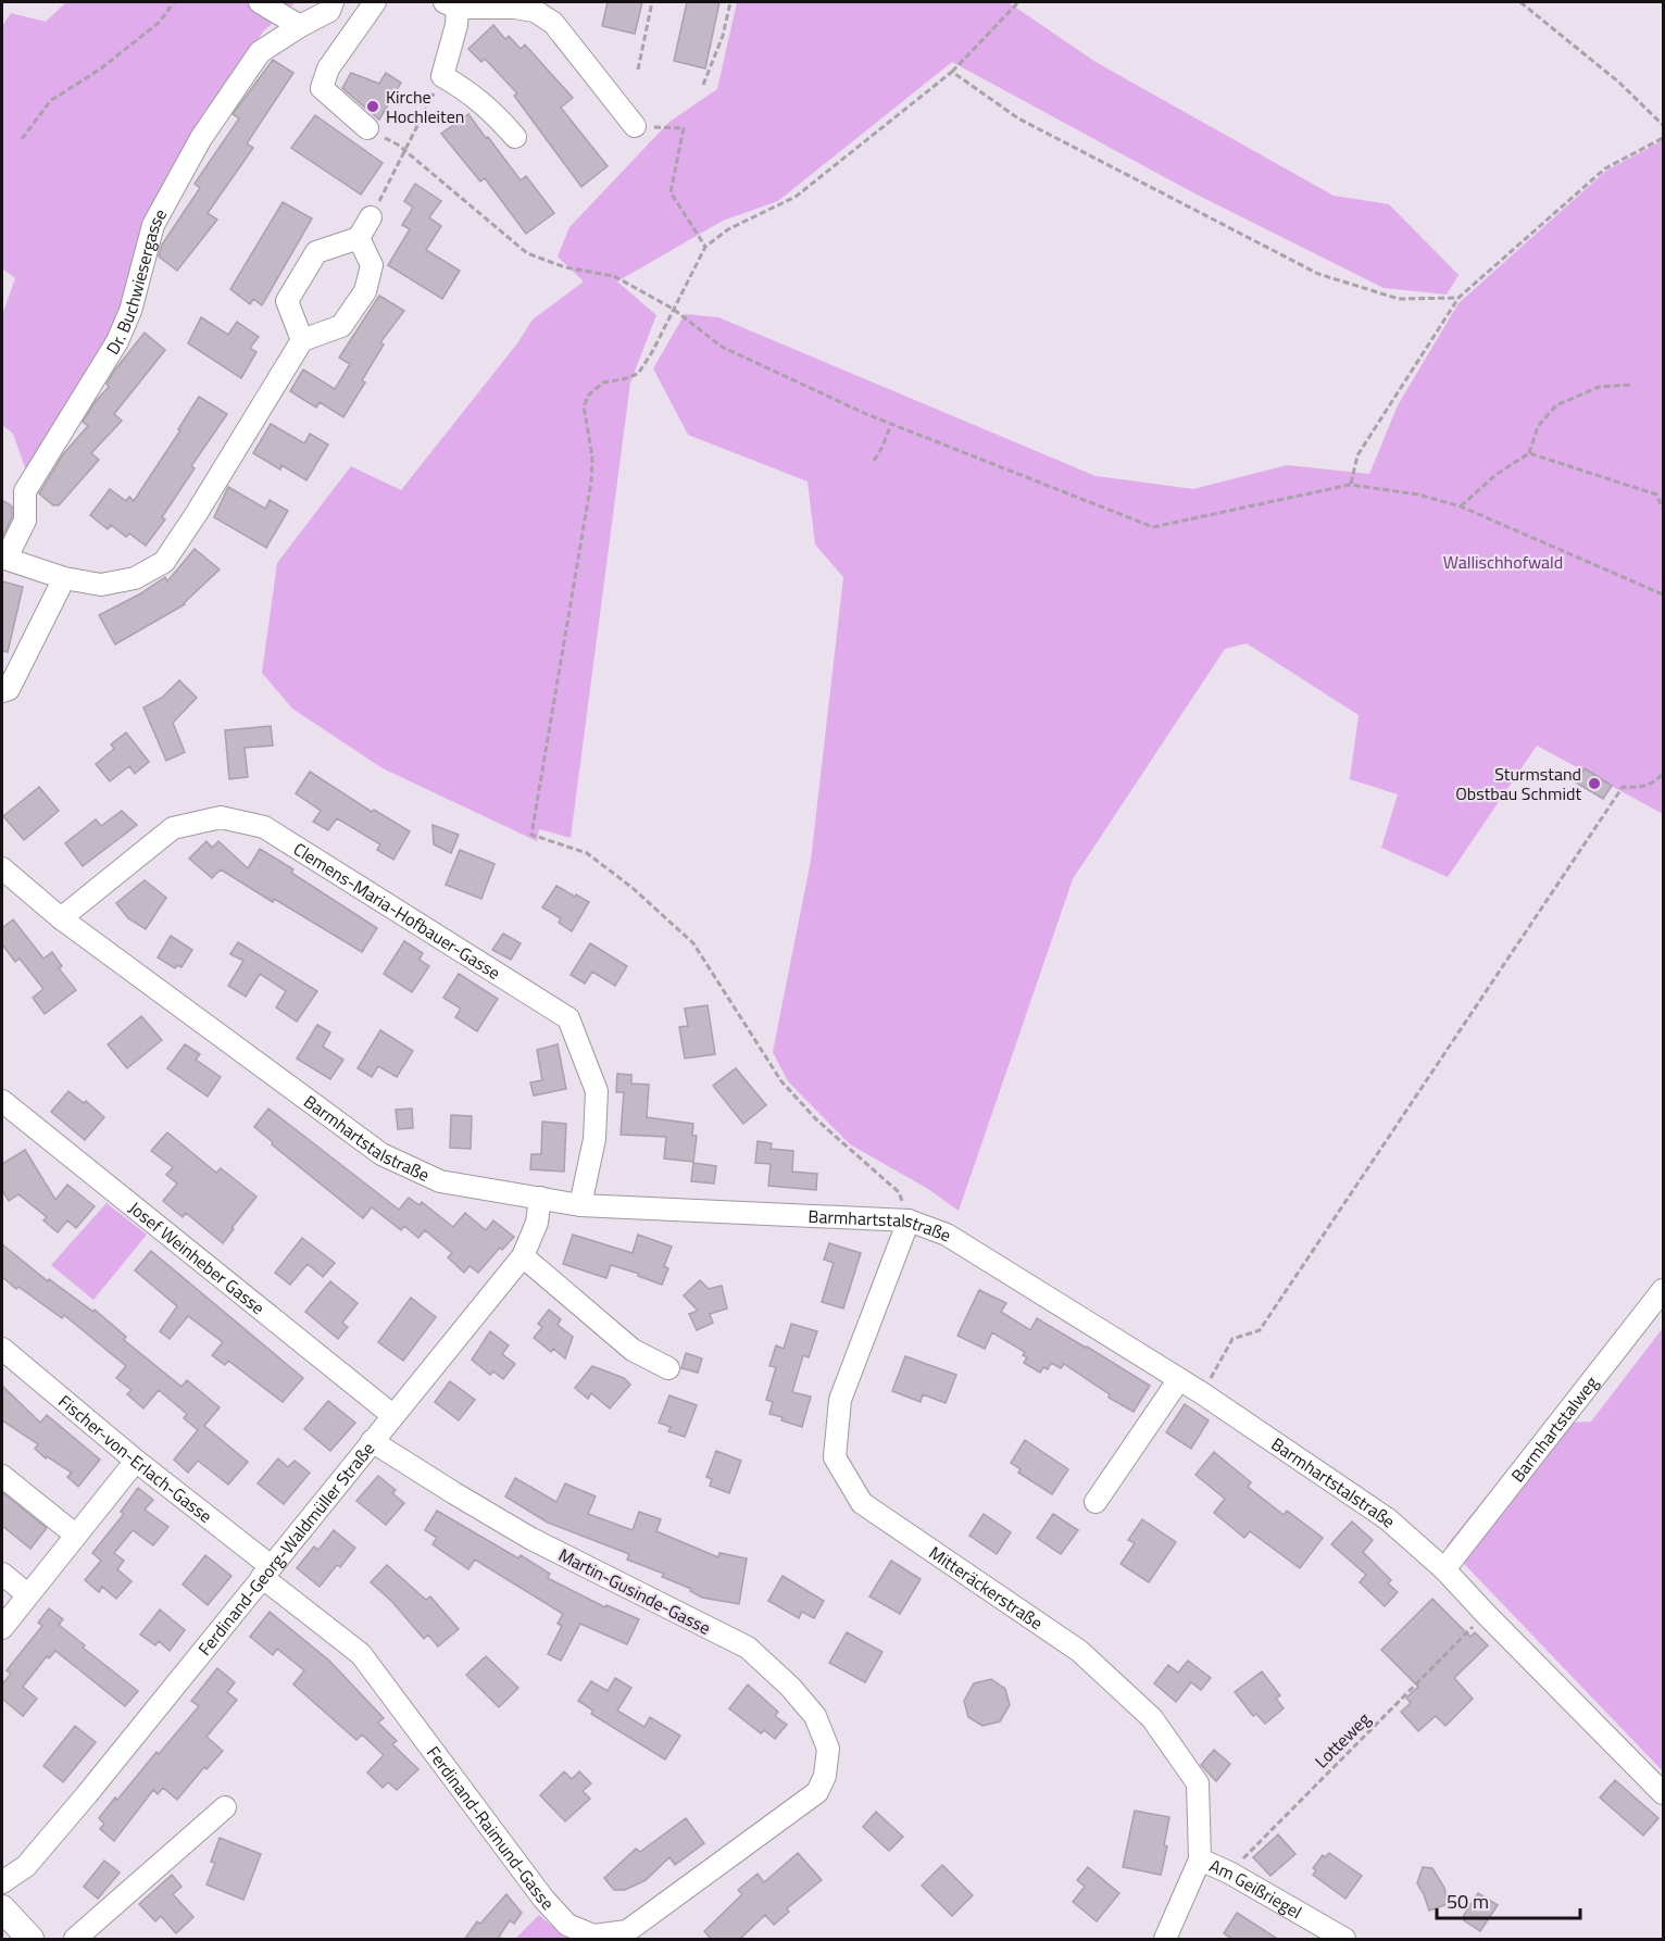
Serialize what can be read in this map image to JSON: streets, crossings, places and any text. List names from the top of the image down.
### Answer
{
  "streets": {
    "street": [
      "Dr. Buchwiesergasse",
      "Clemens-Maria-Hofbauer-Gasse",
      "Barmhartstalstraße",
      "Josef Weinheber Gasse",
      "Barmhartstalweg",
      "Fischer-von-Erlach-Gasse",
      "Ferdinand-Georg-Waldmüller Straße",
      "Mitteräckerstraße",
      "Martin-Gusinde-Gasse",
      "Ferdinand-Raimund-Gasse",
      "Am Geißriegel"
    ],
    "path": ["Lotteweg"]
  },
  "crossings": [
    ["Clemens-Maria-Hofbauer-Gasse", "Barmhartstalstraße"],
    ["Barmhartstalstraße", "Barmhartstalweg"],
    ["Barmhartstalstraße", "Ferdinand-Georg-Waldmüller Straße"],
    ["Barmhartstalstraße", "Mitteräckerstraße"],
    ["Josef Weinheber Gasse", "Ferdinand-Georg-Waldmüller Straße"],
    ["Fischer-von-Erlach-Gasse", "Ferdinand-Georg-Waldmüller Straße"],
    ["Fischer-von-Erlach-Gasse", "Ferdinand-Raimund-Gasse"],
    ["Ferdinand-Georg-Waldmüller Straße", "Martin-Gusinde-Gasse"],
    ["Ferdinand-Georg-Waldmüller Straße", "Ferdinand-Raimund-Gasse"],
    ["Mitteräckerstraße", "Am Geißriegel"],
    ["Martin-Gusinde-Gasse", "Ferdinand-Raimund-Gasse"],
    ["Lotteweg", "Am Geißriegel"]
  ],
  "parks": ["Wallischhofwald"],
  "places": ["Kirche Hochleiten", "Sturmstand Obstbau Schmidt"],
  "scale_bar": "50 m"
}
